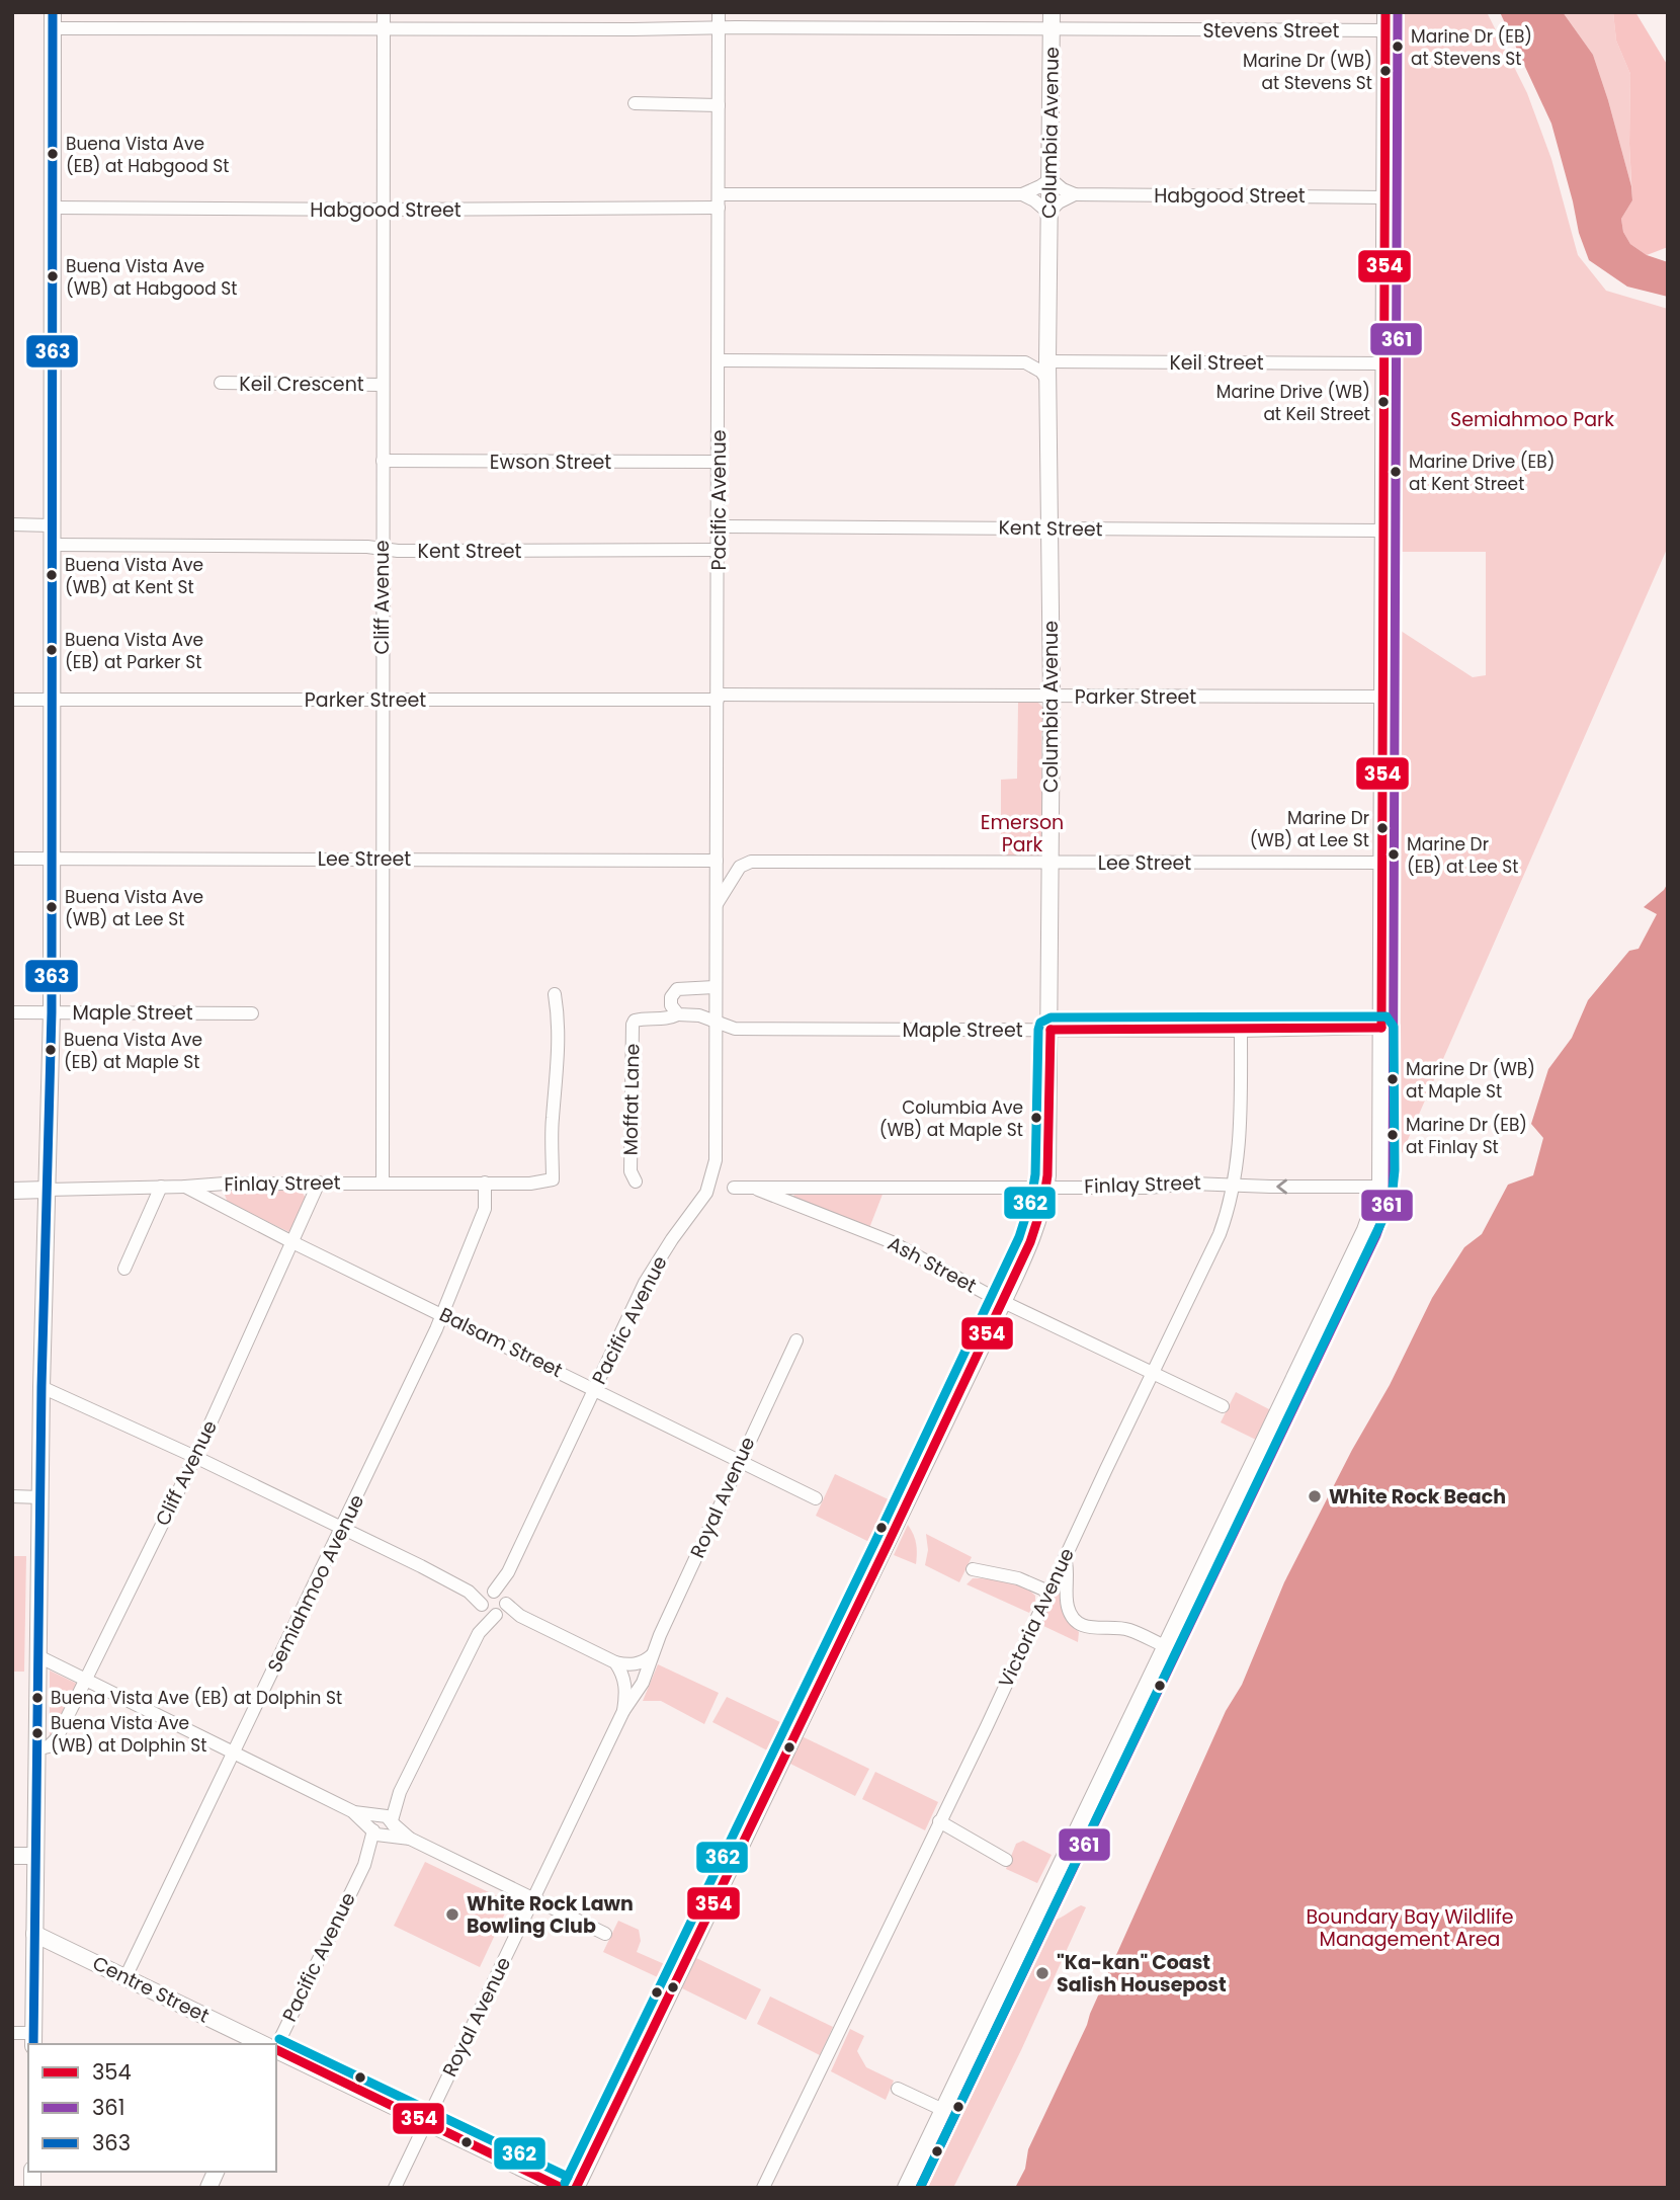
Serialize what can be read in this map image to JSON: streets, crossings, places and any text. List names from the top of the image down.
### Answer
{
  "streets": {
    "street": [
      "Stevens Street",
      "Columbia Avenue",
      "Habgood Street",
      "Keil Street",
      "Keil Crescent",
      "Ewson Street",
      "Pacific Avenue",
      "Kent Street",
      "Cliff Avenue",
      "Parker Street",
      "Lee Street",
      "Maple Street",
      "Moffat Lane",
      "Finlay Street",
      "Ash Street",
      "Balsam Street",
      "Royal Avenue",
      "Semiahmoo Avenue",
      "Victoria Avenue",
      "Centre Street"
    ]
  },
  "crossings": [
    ["Stevens Street", "Columbia Avenue"],
    ["Stevens Street", "Pacific Avenue"],
    ["Stevens Street", "Cliff Avenue"],
    ["Columbia Avenue", "Keil Street"],
    ["Columbia Avenue", "Kent Street"],
    ["Columbia Avenue", "Parker Street"],
    ["Columbia Avenue", "Lee Street"],
    ["Columbia Avenue", "Maple Street"],
    ["Columbia Avenue", "Finlay Street"],
    ["Columbia Avenue", "Ash Street"],
    ["Habgood Street", "Pacific Avenue"],
    ["Habgood Street", "Cliff Avenue"],
    ["Keil Crescent", "Cliff Avenue"],
    ["Ewson Street", "Pacific Avenue"],
    ["Ewson Street", "Cliff Avenue"],
    ["Pacific Avenue", "Kent Street"],
    ["Pacific Avenue", "Parker Street"],
    ["Pacific Avenue", "Lee Street"],
    ["Pacific Avenue", "Maple Street"],
    ["Pacific Avenue", "Balsam Street"],
    ["Kent Street", "Cliff Avenue"],
    ["Cliff Avenue", "Parker Street"],
    ["Cliff Avenue", "Lee Street"],
    ["Cliff Avenue", "Finlay Street"],
    ["Cliff Avenue", "Balsam Street"],
    ["Maple Street", "Victoria Avenue"],
    ["Finlay Street", "Ash Street"],
    ["Finlay Street", "Balsam Street"],
    ["Finlay Street", "Semiahmoo Avenue"],
    ["Finlay Street", "Victoria Avenue"],
    ["Ash Street", "Victoria Avenue"],
    ["Balsam Street", "Royal Avenue"],
    ["Balsam Street", "Semiahmoo Avenue"],
    ["Semiahmoo Avenue", "Centre Street"]
  ],
  "parks": ["Semiahmoo Park", "Emerson Park", "Boundary Bay Wildlife Management Area"],
  "places": [
    "Marine Dr (EB) at Stevens St",
    "Marine Dr (WB) at Stevens St",
    "Buena Vista Ave (EB) at Habgood St",
    "Buena Vista Ave (WB) at Habgood St",
    "Marine Drive (WB) at Keil Street",
    "Marine Drive (EB) at Kent Street",
    "Buena Vista Ave (WB) at Kent St",
    "Buena Vista Ave (EB) at Parker St",
    "Marine Dr (WB) at Lee St",
    "Marine Dr (EB) at Lee St",
    "Buena Vista Ave (WB) at Lee St",
    "Buena Vista Ave (EB) at Maple St",
    "Marine Dr (WB) at Maple St",
    "Columbia Ave (WB) at Maple St",
    "Marine Dr (EB) at Finlay St",
    "White Rock Beach",
    "Buena Vista Ave (EB) at Dolphin St",
    "Buena Vista Ave (WB) at Dolphin St",
    "White Rock Lawn Bowling Club",
    "\"Ka-kan\" Coast Salish Housepost"
  ],
  "lines": [
    "transit line 354",
    "transit line 361",
    "transit line 363",
    "transit line 362"
  ],
  "legend": ["354", "361", "363"]
}
